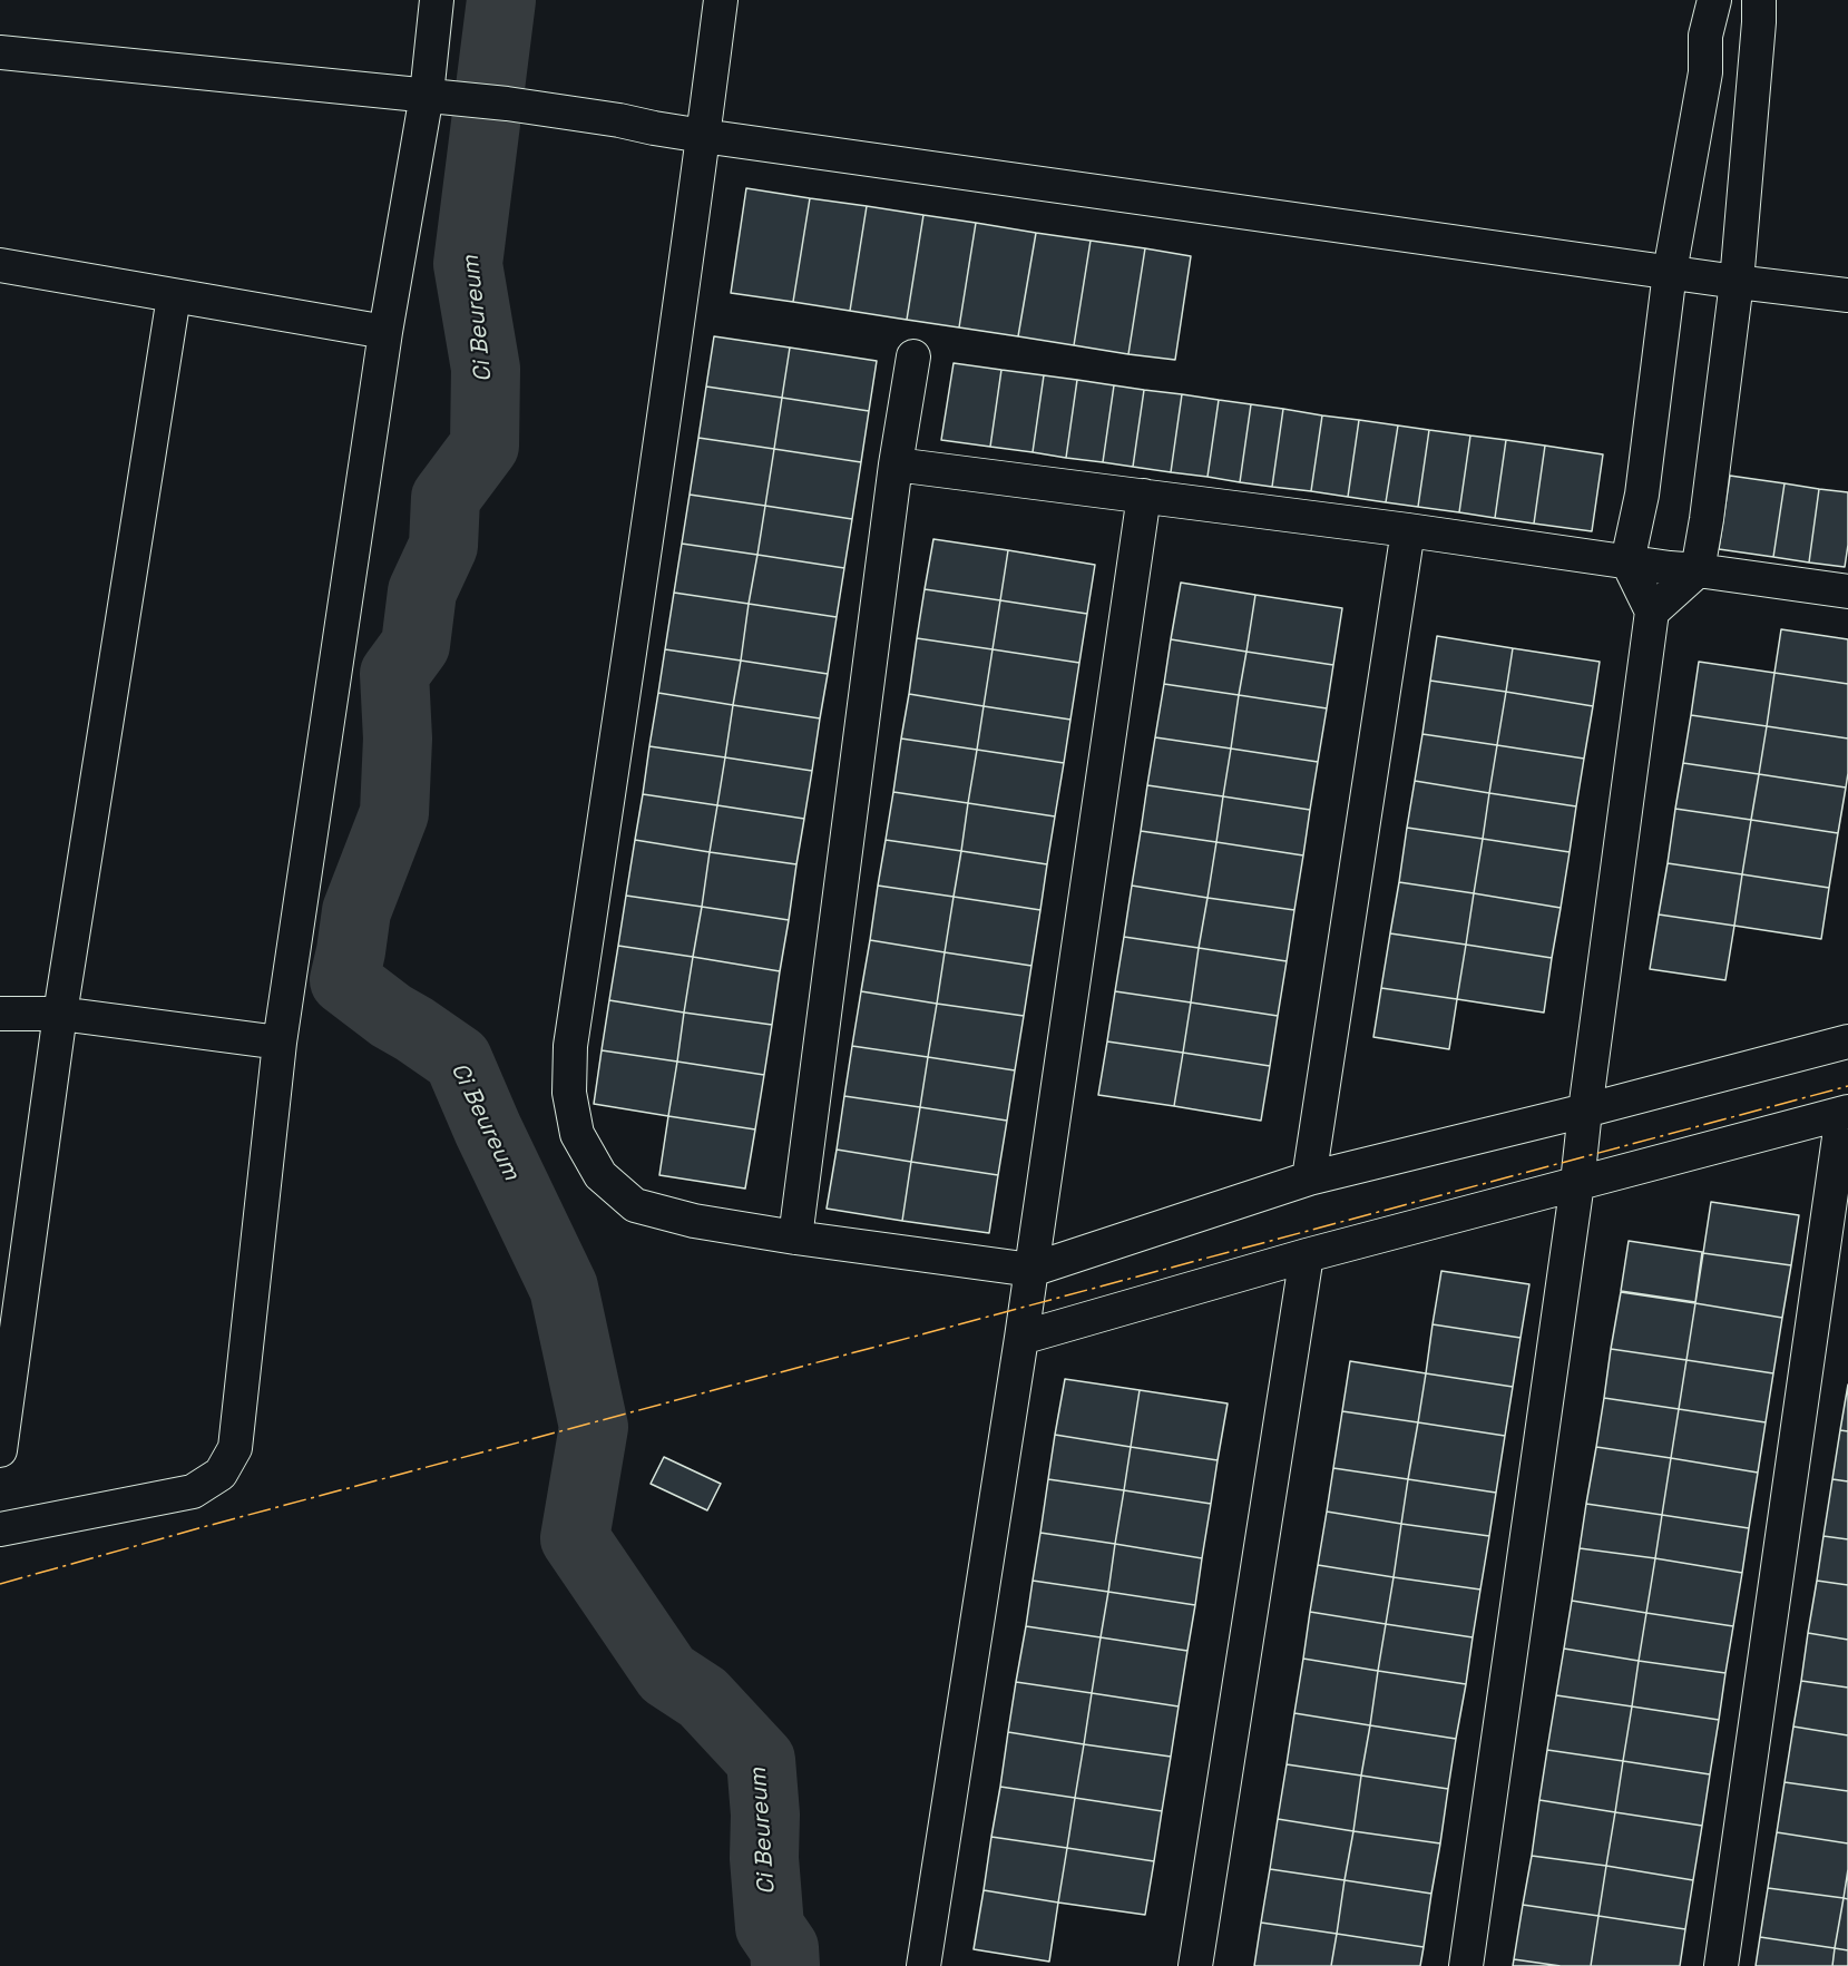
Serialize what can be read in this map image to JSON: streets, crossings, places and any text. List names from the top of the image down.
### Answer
{
  "water": ["Ci Beureum"]
}
